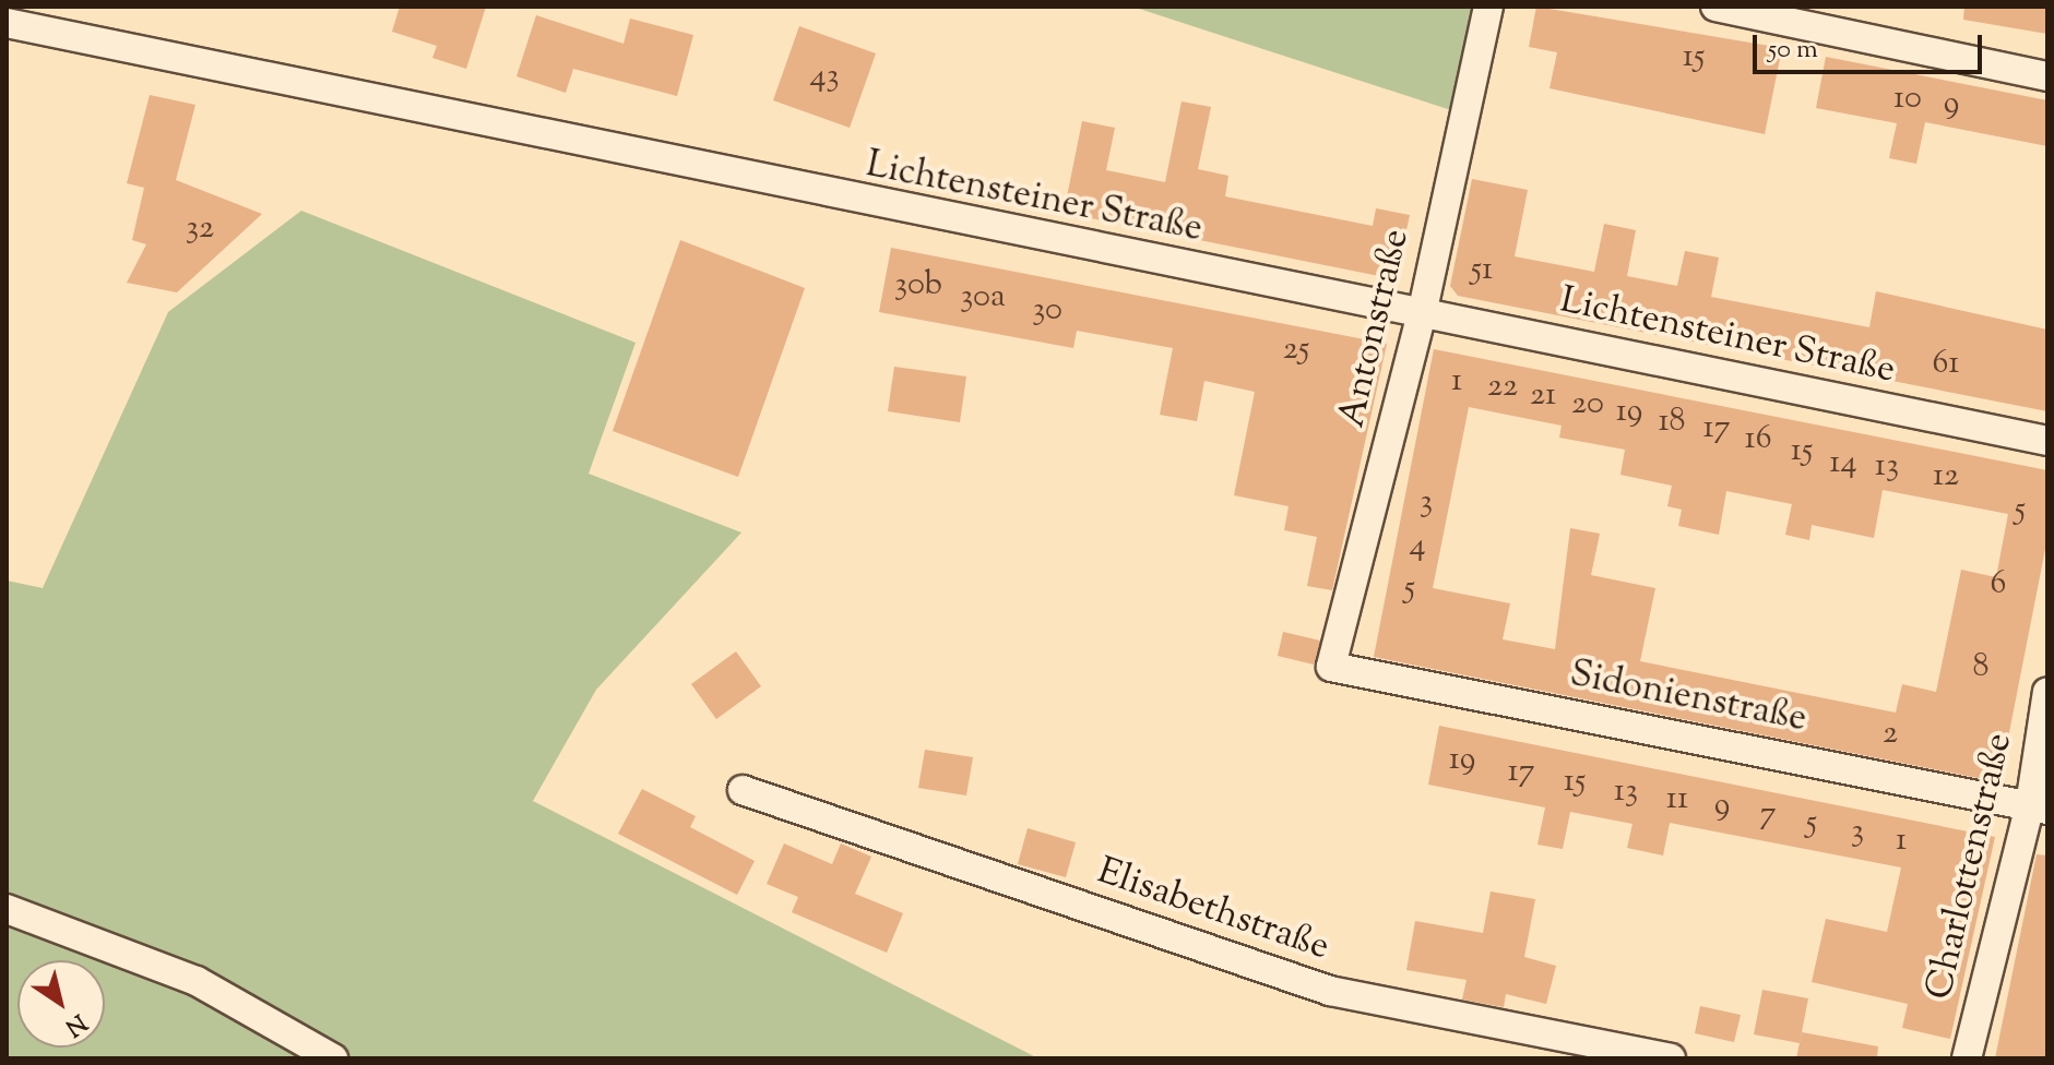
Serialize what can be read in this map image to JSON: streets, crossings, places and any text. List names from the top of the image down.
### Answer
{
  "streets": {
    "street": [
      "Lichtensteiner Straße",
      "Antonstraße",
      "Sidonienstraße",
      "Charlottenstraße",
      "Elisabethstraße"
    ]
  },
  "crossings": [
    ["Lichtensteiner Straße", "Antonstraße"],
    ["Antonstraße", "Sidonienstraße"],
    ["Sidonienstraße", "Charlottenstraße"]
  ],
  "house_numbers": [
    "15",
    "43",
    "10",
    "9",
    "32",
    "51",
    "30b",
    "30a",
    "30",
    "25",
    "61",
    "1",
    "22",
    "21",
    "20",
    "19",
    "18",
    "17",
    "16",
    "15",
    "14",
    "13",
    "12",
    "3",
    "5",
    "4",
    "6",
    "5",
    "8",
    "2",
    "19",
    "17",
    "15",
    "13",
    "11",
    "9",
    "7",
    "5",
    "3",
    "1"
  ],
  "scale_bar": "50 m",
  "north": "bottom right"
}
